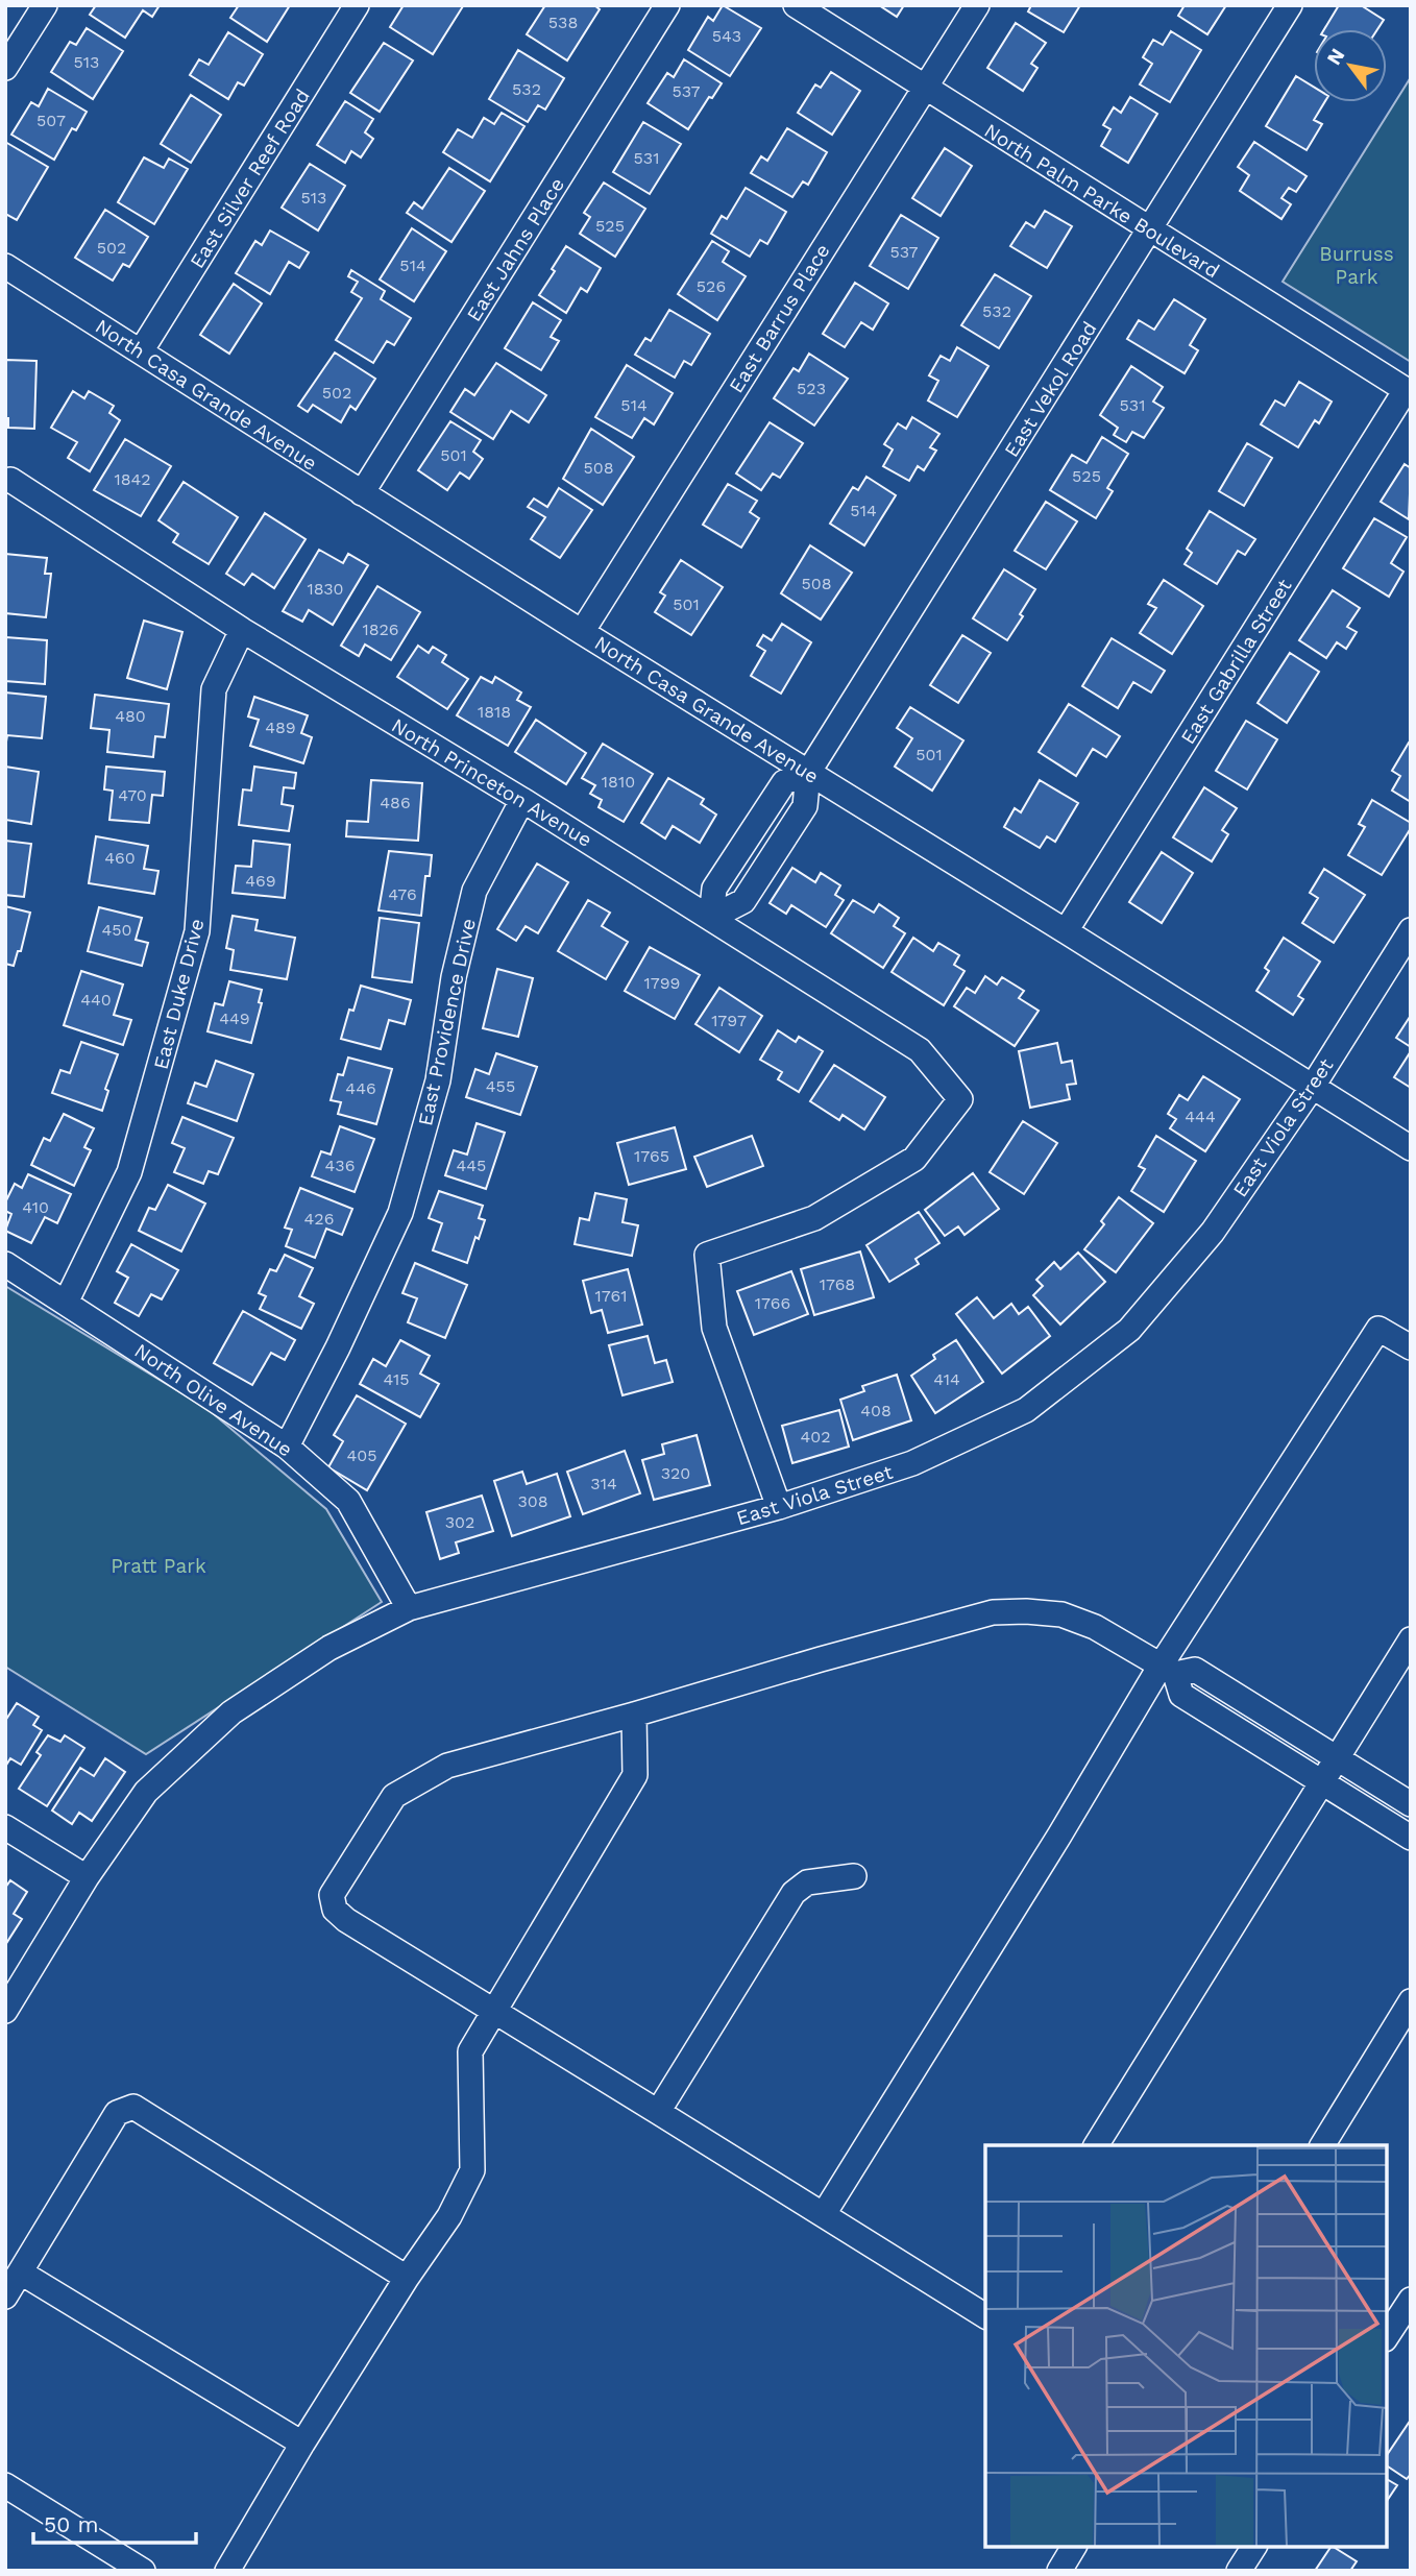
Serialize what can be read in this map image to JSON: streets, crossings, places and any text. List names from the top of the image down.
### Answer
{
  "streets": {
    "street": [
      "East Silver Reef Road",
      "North Palm Parke Boulevard",
      "East Jahns Place",
      "East Barrus Place",
      "East Vekol Road",
      "North Casa Grande Avenue",
      "East Gabrilla Street",
      "North Princeton Avenue",
      "East Duke Drive",
      "East Providence Drive",
      "East Viola Street",
      "North Olive Avenue"
    ]
  },
  "crossings": [
    ["East Silver Reef Road", "North Casa Grande Avenue"],
    ["North Palm Parke Boulevard", "East Barrus Place"],
    ["North Palm Parke Boulevard", "East Vekol Road"],
    ["North Palm Parke Boulevard", "East Gabrilla Street"],
    ["East Jahns Place", "North Casa Grande Avenue"],
    ["East Barrus Place", "North Casa Grande Avenue"],
    ["East Vekol Road", "North Casa Grande Avenue"],
    ["East Vekol Road", "North Princeton Avenue"],
    ["North Casa Grande Avenue", "East Gabrilla Street"],
    ["North Casa Grande Avenue", "East Viola Street"],
    ["North Princeton Avenue", "East Duke Drive"],
    ["North Princeton Avenue", "East Providence Drive"],
    ["North Princeton Avenue", "East Viola Street"],
    ["East Duke Drive", "North Olive Avenue"],
    ["East Providence Drive", "North Olive Avenue"],
    ["East Viola Street", "North Olive Avenue"]
  ],
  "parks": ["Burruss Park", "Pratt Park"],
  "house_numbers": [
    "538",
    "543",
    "513",
    "532",
    "537",
    "507",
    "531",
    "513",
    "525",
    "502",
    "537",
    "514",
    "526",
    "532",
    "523",
    "502",
    "514",
    "531",
    "501",
    "508",
    "525",
    "1842",
    "514",
    "508",
    "1830",
    "501",
    "1826",
    "1818",
    "480",
    "489",
    "501",
    "1810",
    "470",
    "486",
    "460",
    "469",
    "476",
    "450",
    "1799",
    "440",
    "449",
    "1797",
    "455",
    "446",
    "444",
    "1765",
    "436",
    "445",
    "410",
    "426",
    "1768",
    "1761",
    "1766",
    "415",
    "414",
    "408",
    "402",
    "405",
    "320",
    "314",
    "308",
    "302"
  ],
  "scale_bar": "50 m",
  "north": "top left"
}
